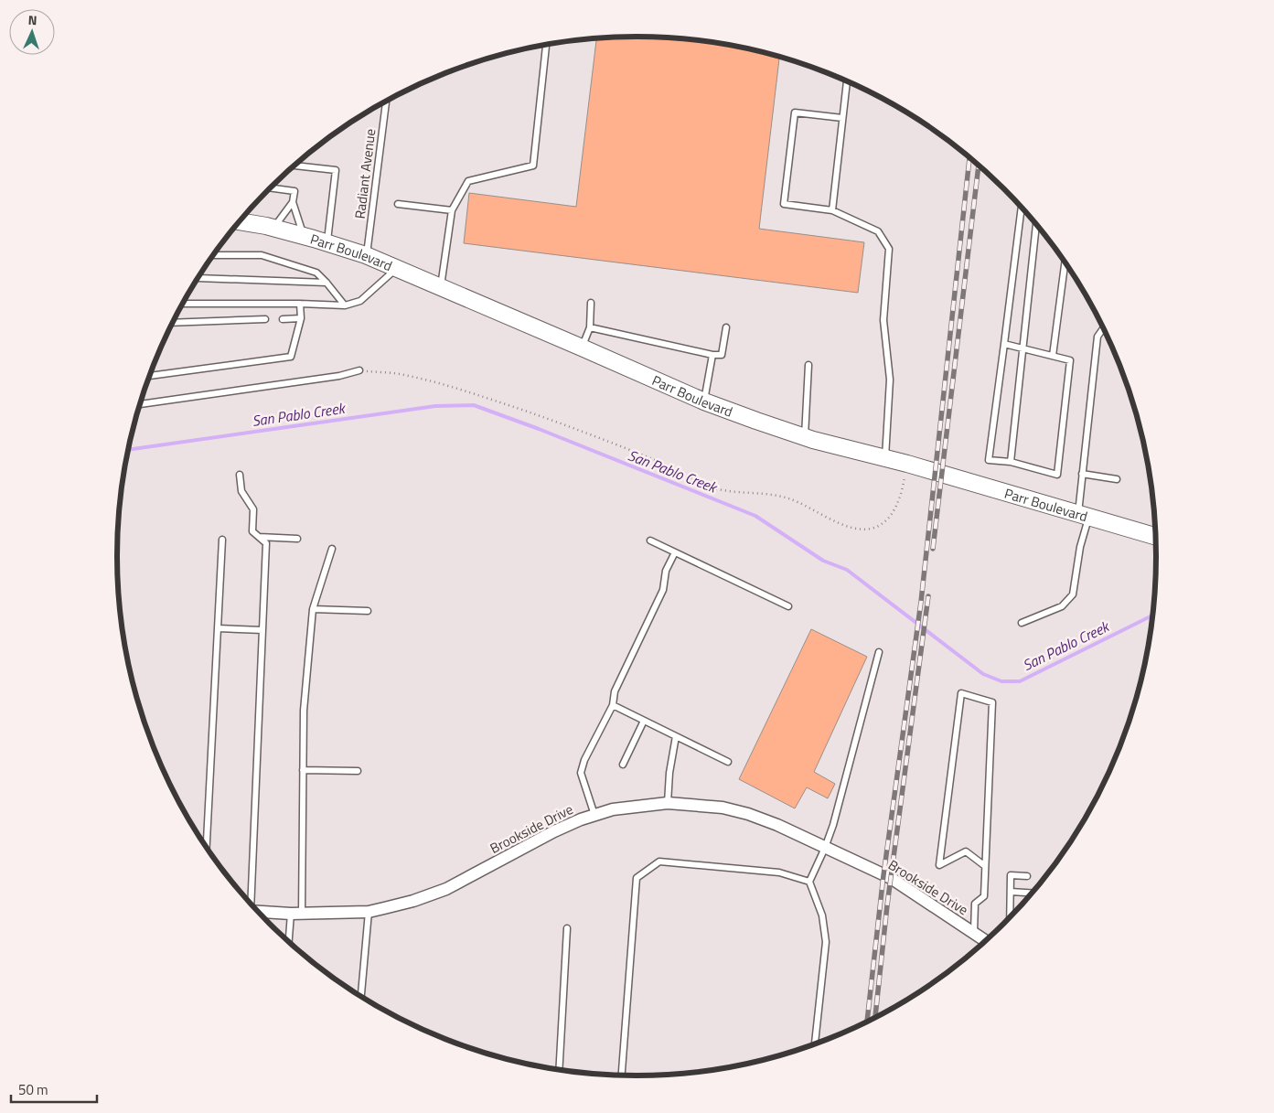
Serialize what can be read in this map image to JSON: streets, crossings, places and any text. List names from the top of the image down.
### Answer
{
  "streets": {
    "street": ["Parr Boulevard", "Brookside Drive"],
    "lane": ["Radiant Avenue"]
  },
  "crossings": [
    ["Radiant Avenue", "Parr Boulevard"]
  ],
  "water": ["San Pablo Creek"],
  "scale_bar": "50 m",
  "north": "top"
}
